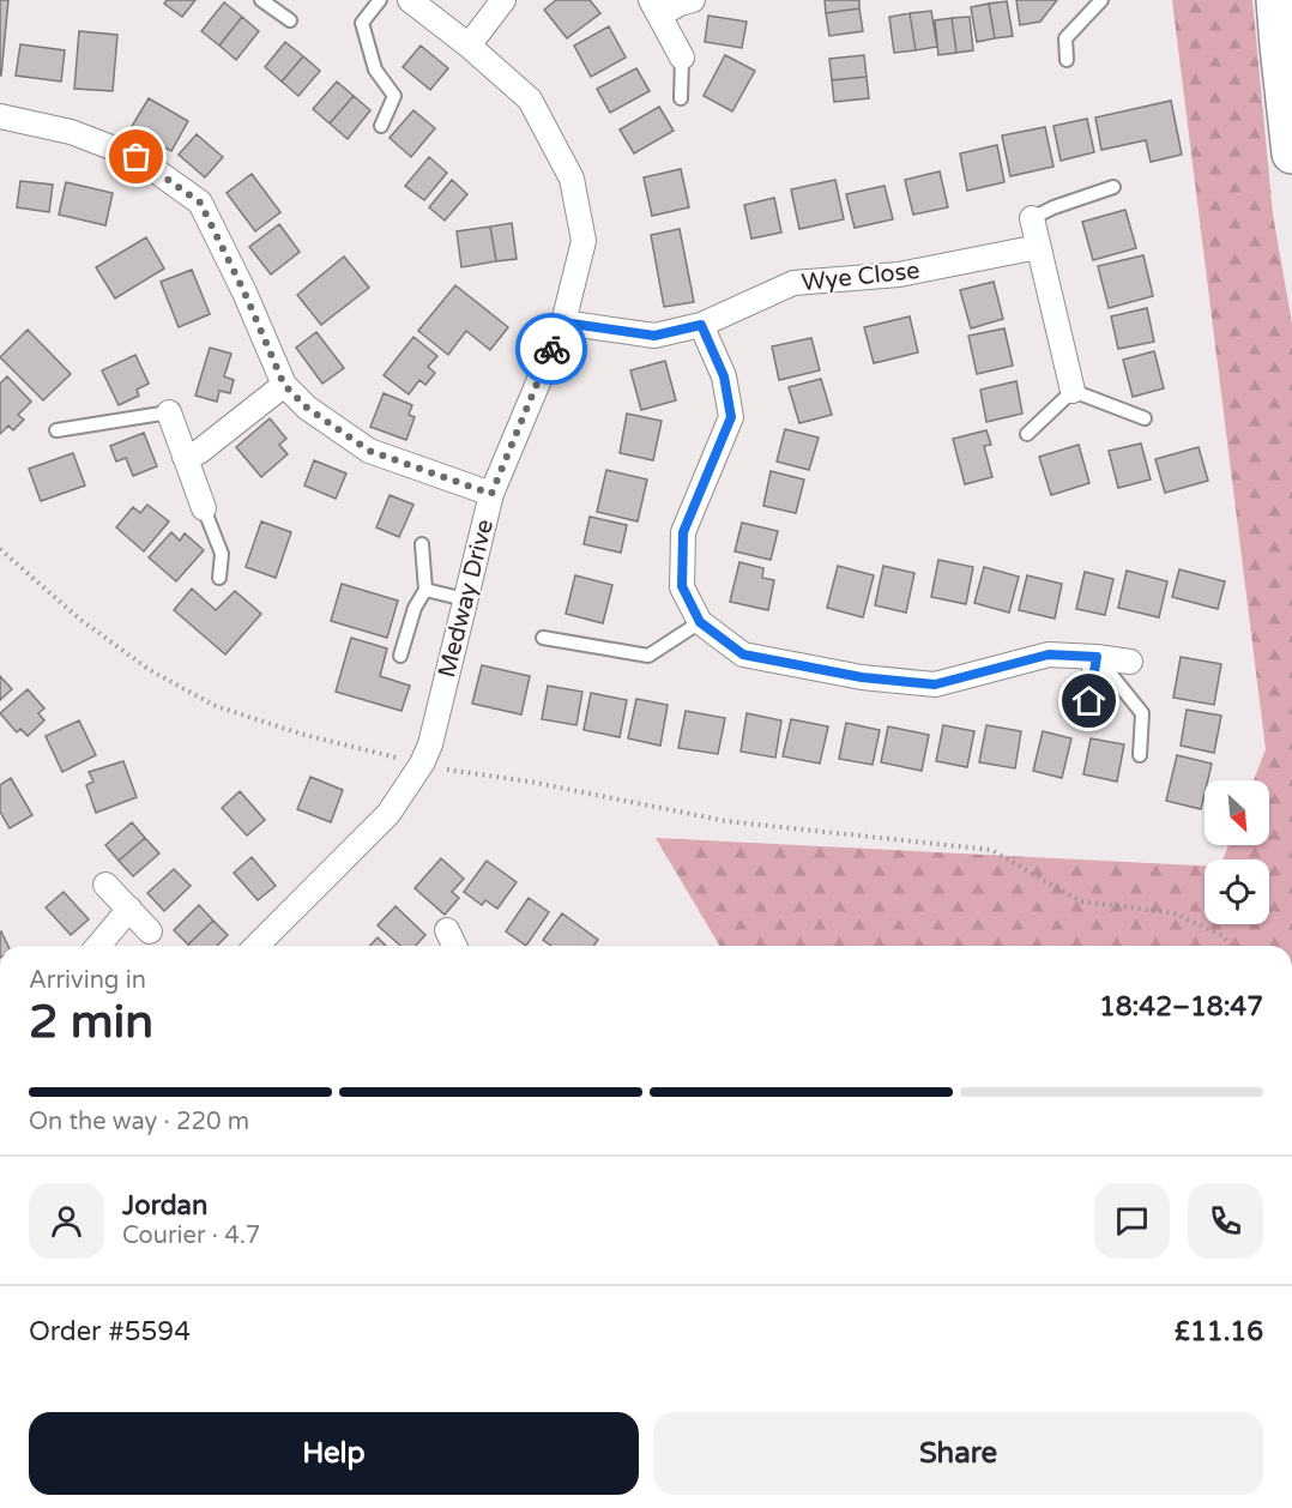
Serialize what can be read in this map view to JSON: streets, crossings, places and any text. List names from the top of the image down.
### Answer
{
  "streets": {
    "street": ["Wye Close", "Medway Drive"]
  },
  "crossings": [
    ["Wye Close", "Medway Drive"]
  ],
  "north": "bottom right",
  "page": {
    "heading": ["2 min", "Arriving in", "18:42–18:47"],
    "panel": [
      "Jordan",
      "Courier · 4.7",
      "Order #5594",
      "£11.16"
    ],
    "bar": "On the way · 220 m",
    "buttons": ["Help", "Share"]
  }
}
